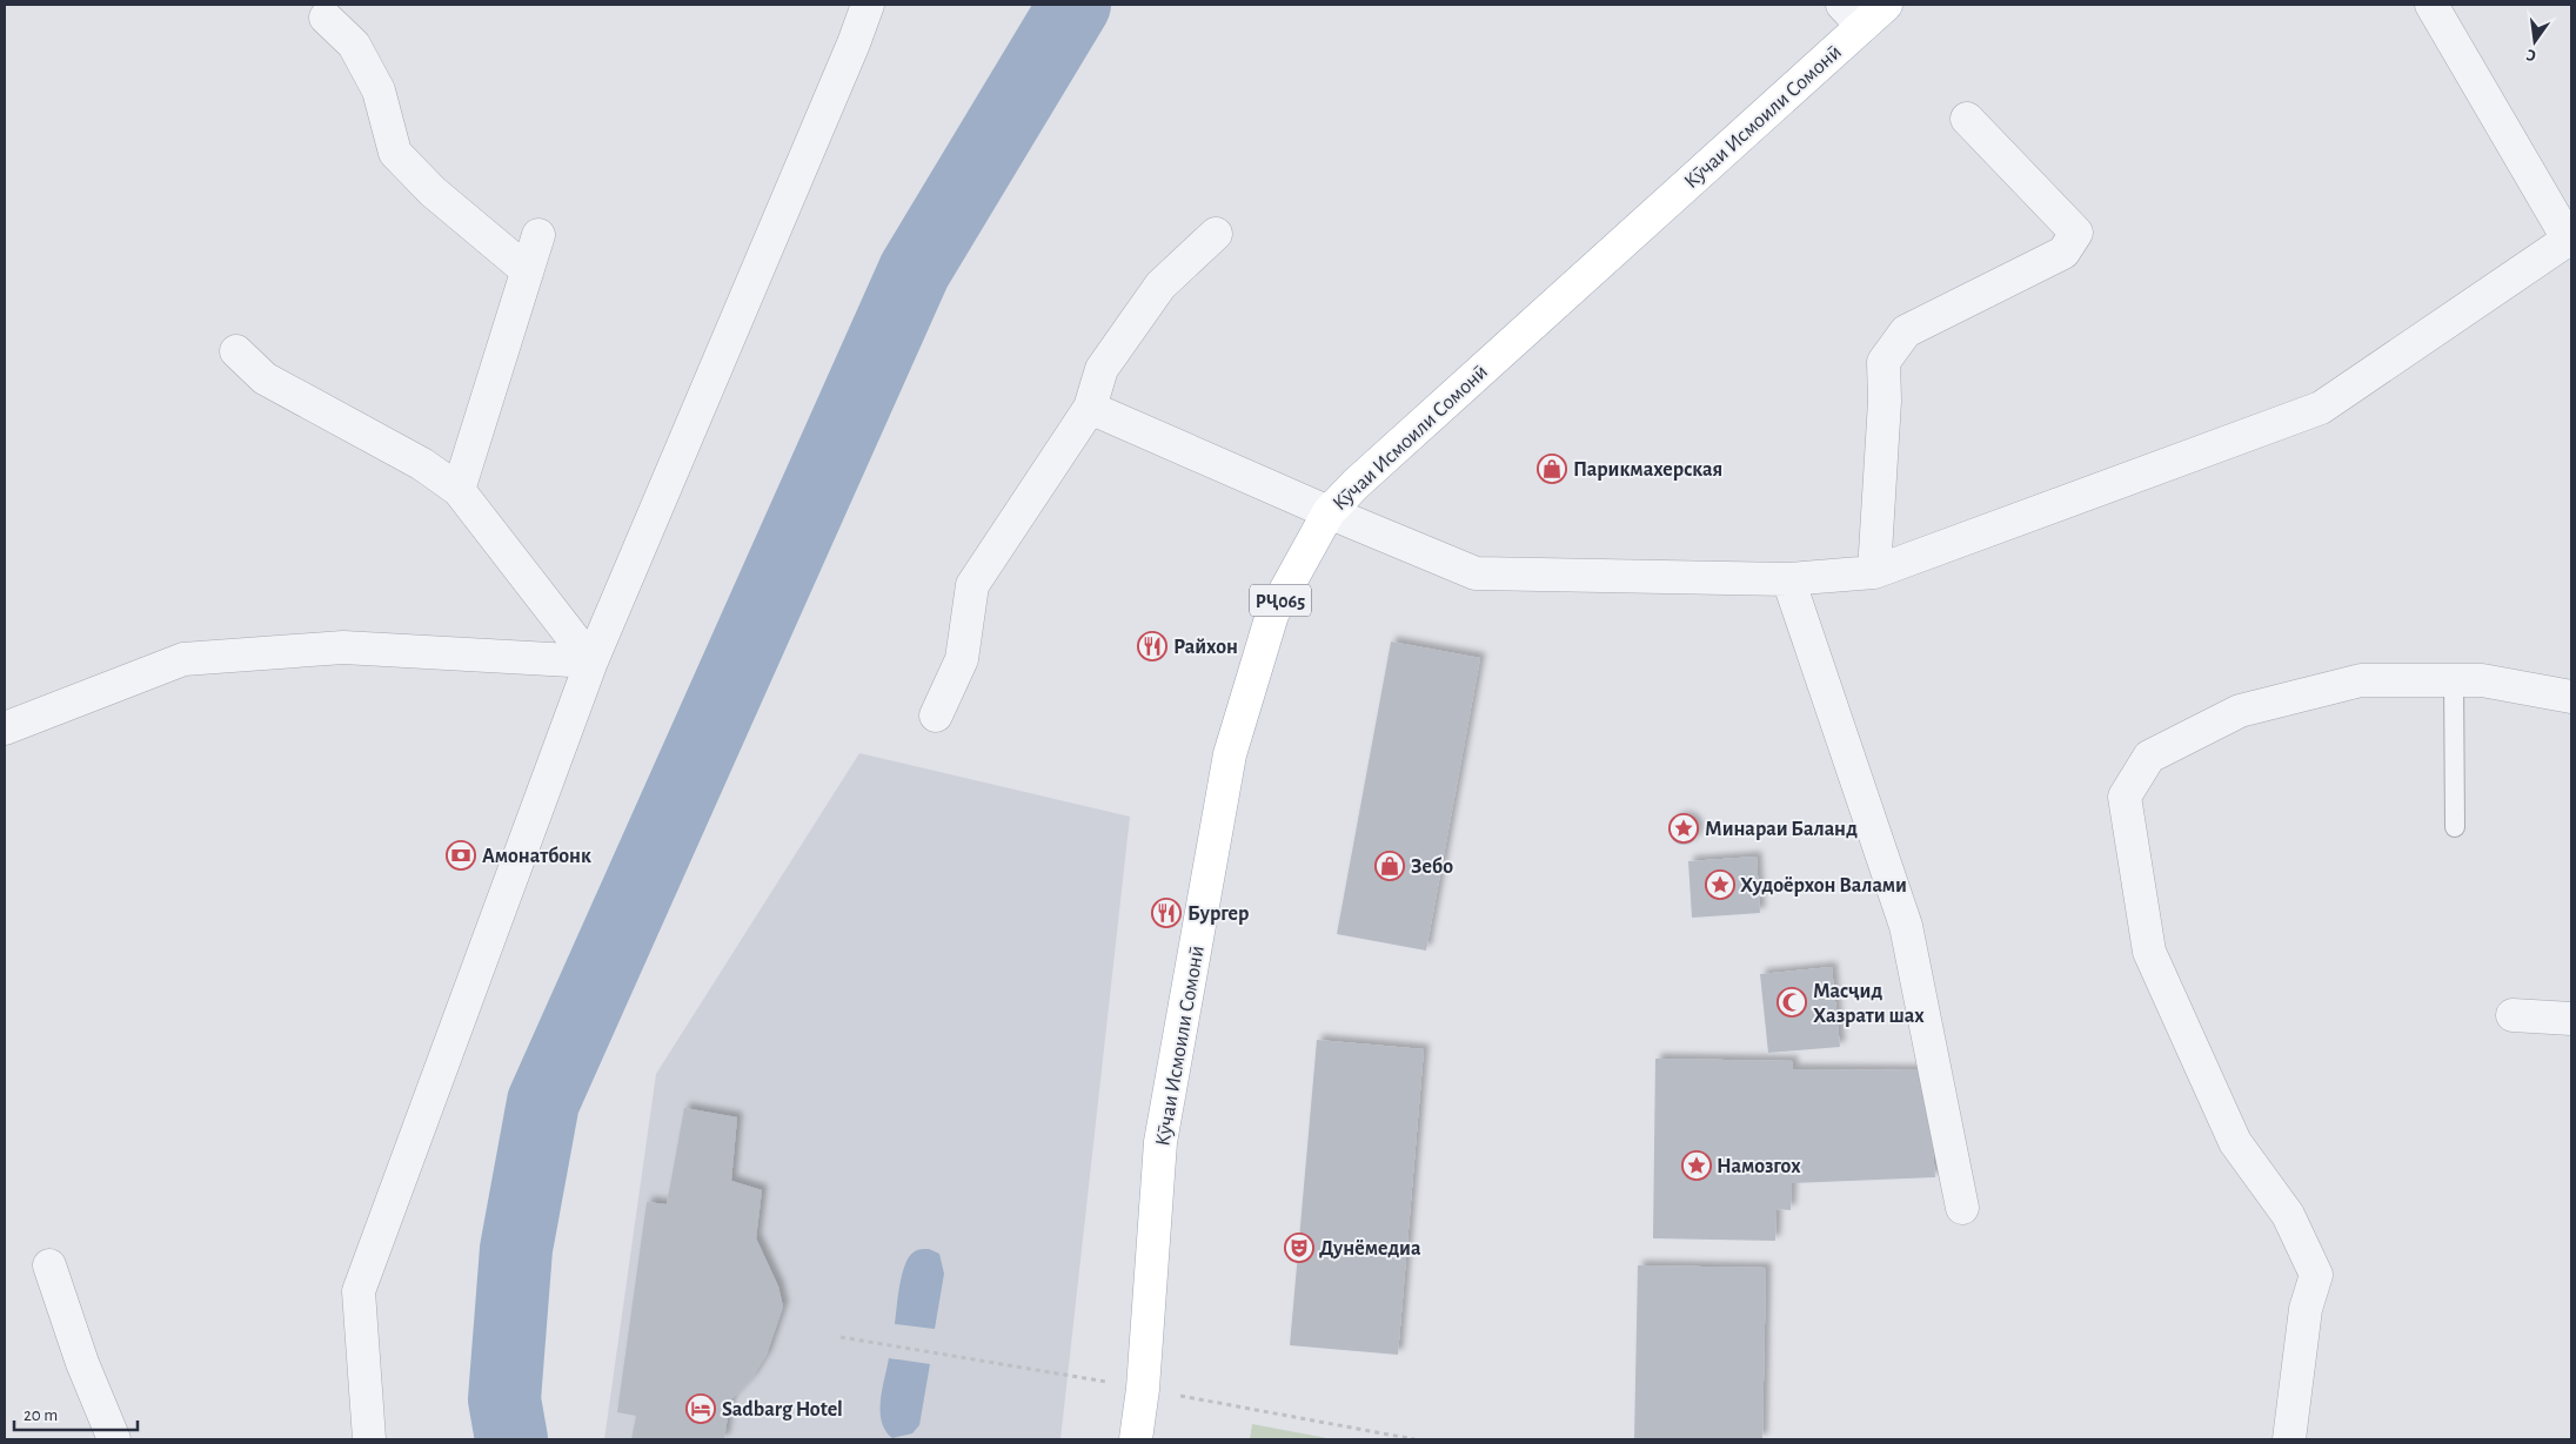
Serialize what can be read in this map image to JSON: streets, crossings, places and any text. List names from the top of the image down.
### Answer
{
  "streets": {
    "main road": ["Кӯчаи Исмоили Сомонӣ", "РҶ065"]
  },
  "places": {
    "shop": ["Парикмахерская", "Зебо"],
    "restaurant": ["Райхон", "Бургер"],
    "place": ["Минараи Баланд", "Худоёрхон Валами", "Намозгох"],
    "bank": ["Амонатбонк"],
    "mosque": ["Масҷид Хазрати шах"],
    "theatre": ["Дунёмедиа"],
    "hotel": ["Sadbarg Hotel"]
  },
  "scale_bar": "20 m",
  "north": "bottom"
}
